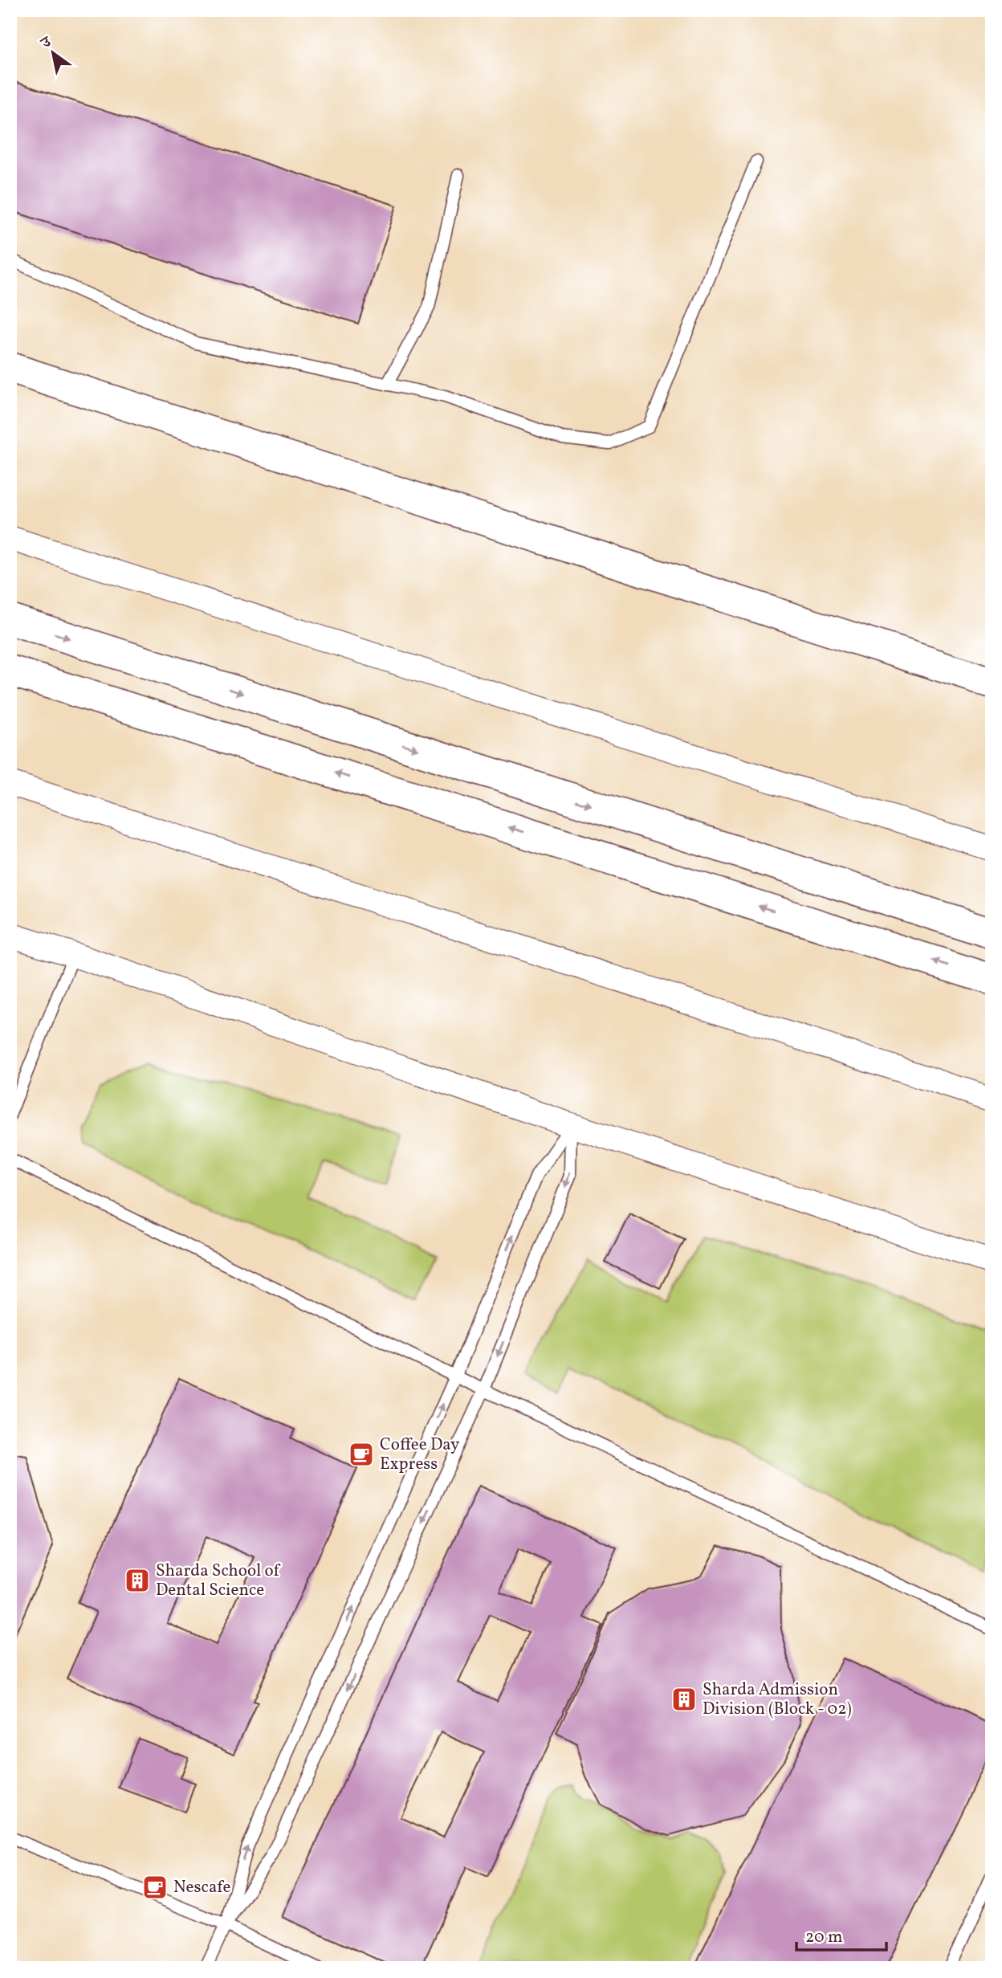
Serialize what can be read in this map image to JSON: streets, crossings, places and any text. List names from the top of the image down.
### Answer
{
  "places": {
    "cafe": ["Coffee Day Express", "Nescafe"],
    "building": ["Sharda School of Dental Science", "Sharda Admission Division (Block - 02)"]
  },
  "scale_bar": "20 m",
  "north": "top left"
}
